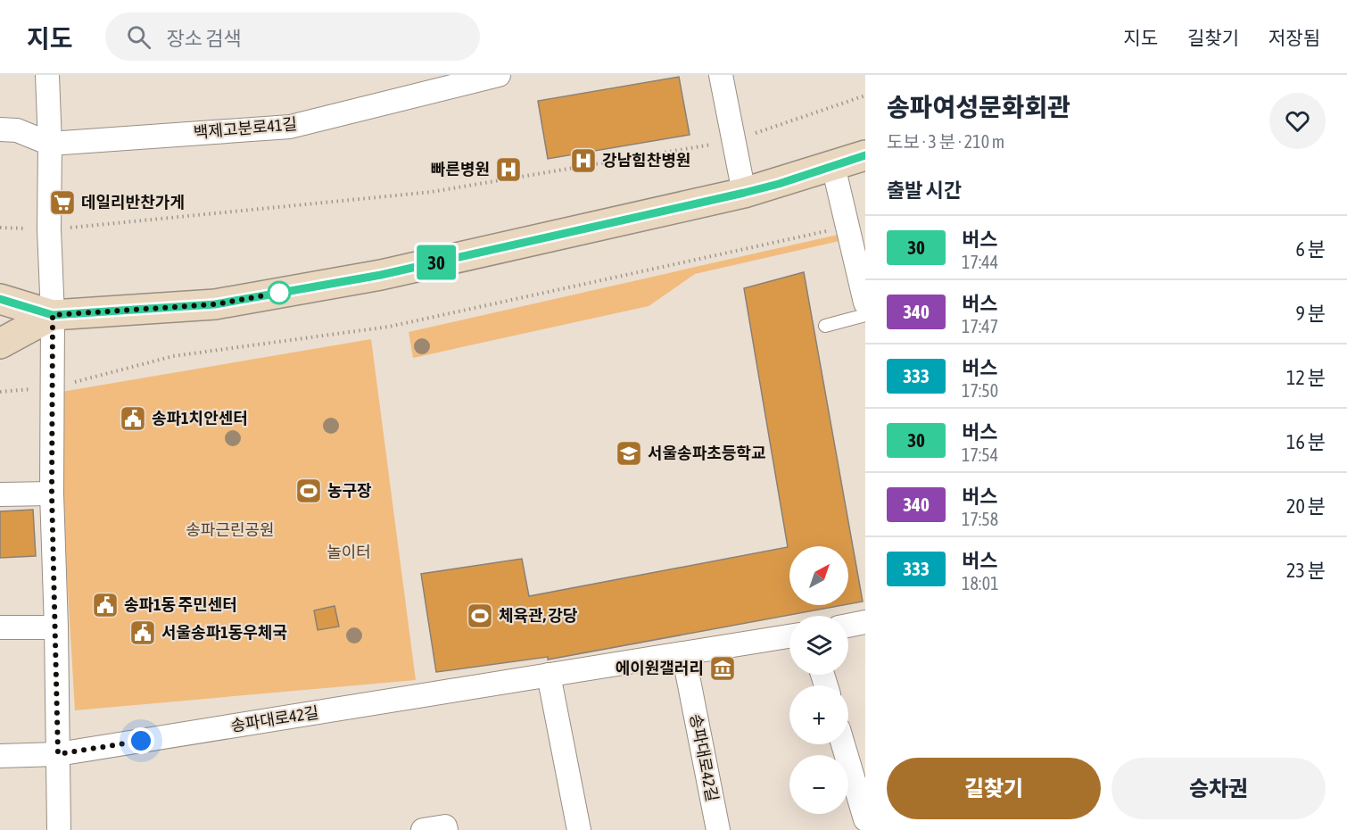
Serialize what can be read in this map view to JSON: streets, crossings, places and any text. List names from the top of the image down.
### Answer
{
  "streets": {
    "street": ["백제고분로41길", "송파대로42길"]
  },
  "parks": ["송파근린공원", "놀이터"],
  "places": {
    "hospital": ["강남힘찬병원", "빠른병원"],
    "supermarket": ["데일리반찬가게"],
    "public building": ["송파1치안센터", "송파1동 주민센터", "서울송파1동우체국"],
    "school or university": ["서울송파초등학교"],
    "sports": ["농구장", "체육관, 강당"],
    "museum": ["에이원갤러리"]
  },
  "lines": ["bus line 30"],
  "north": "top right",
  "page": {
    "header": "지도",
    "search": "장소 검색",
    "nav": ["지도", "길찾기", "저장됨"],
    "on_map": "30",
    "heading": [
      ["송파여성문화회관", "도보 · 3 분 · 210 m"],
      "출발 시간"
    ],
    "list": [
      {
        "mark": "30",
        "name": "버스",
        "note": "17:44",
        "value": "6 분"
      },
      {
        "mark": "340",
        "name": "버스",
        "note": "17:47",
        "value": "9 분"
      },
      {
        "mark": "333",
        "name": "버스",
        "note": "17:50",
        "value": "12 분"
      },
      {
        "mark": "30",
        "name": "버스",
        "note": "17:54",
        "value": "16 분"
      },
      {
        "mark": "340",
        "name": "버스",
        "note": "17:58",
        "value": "20 분"
      },
      {
        "mark": "333",
        "name": "버스",
        "note": "18:01",
        "value": "23 분"
      }
    ],
    "map_buttons": ["+", "−"],
    "buttons": ["길찾기", "승차권"]
  }
}
